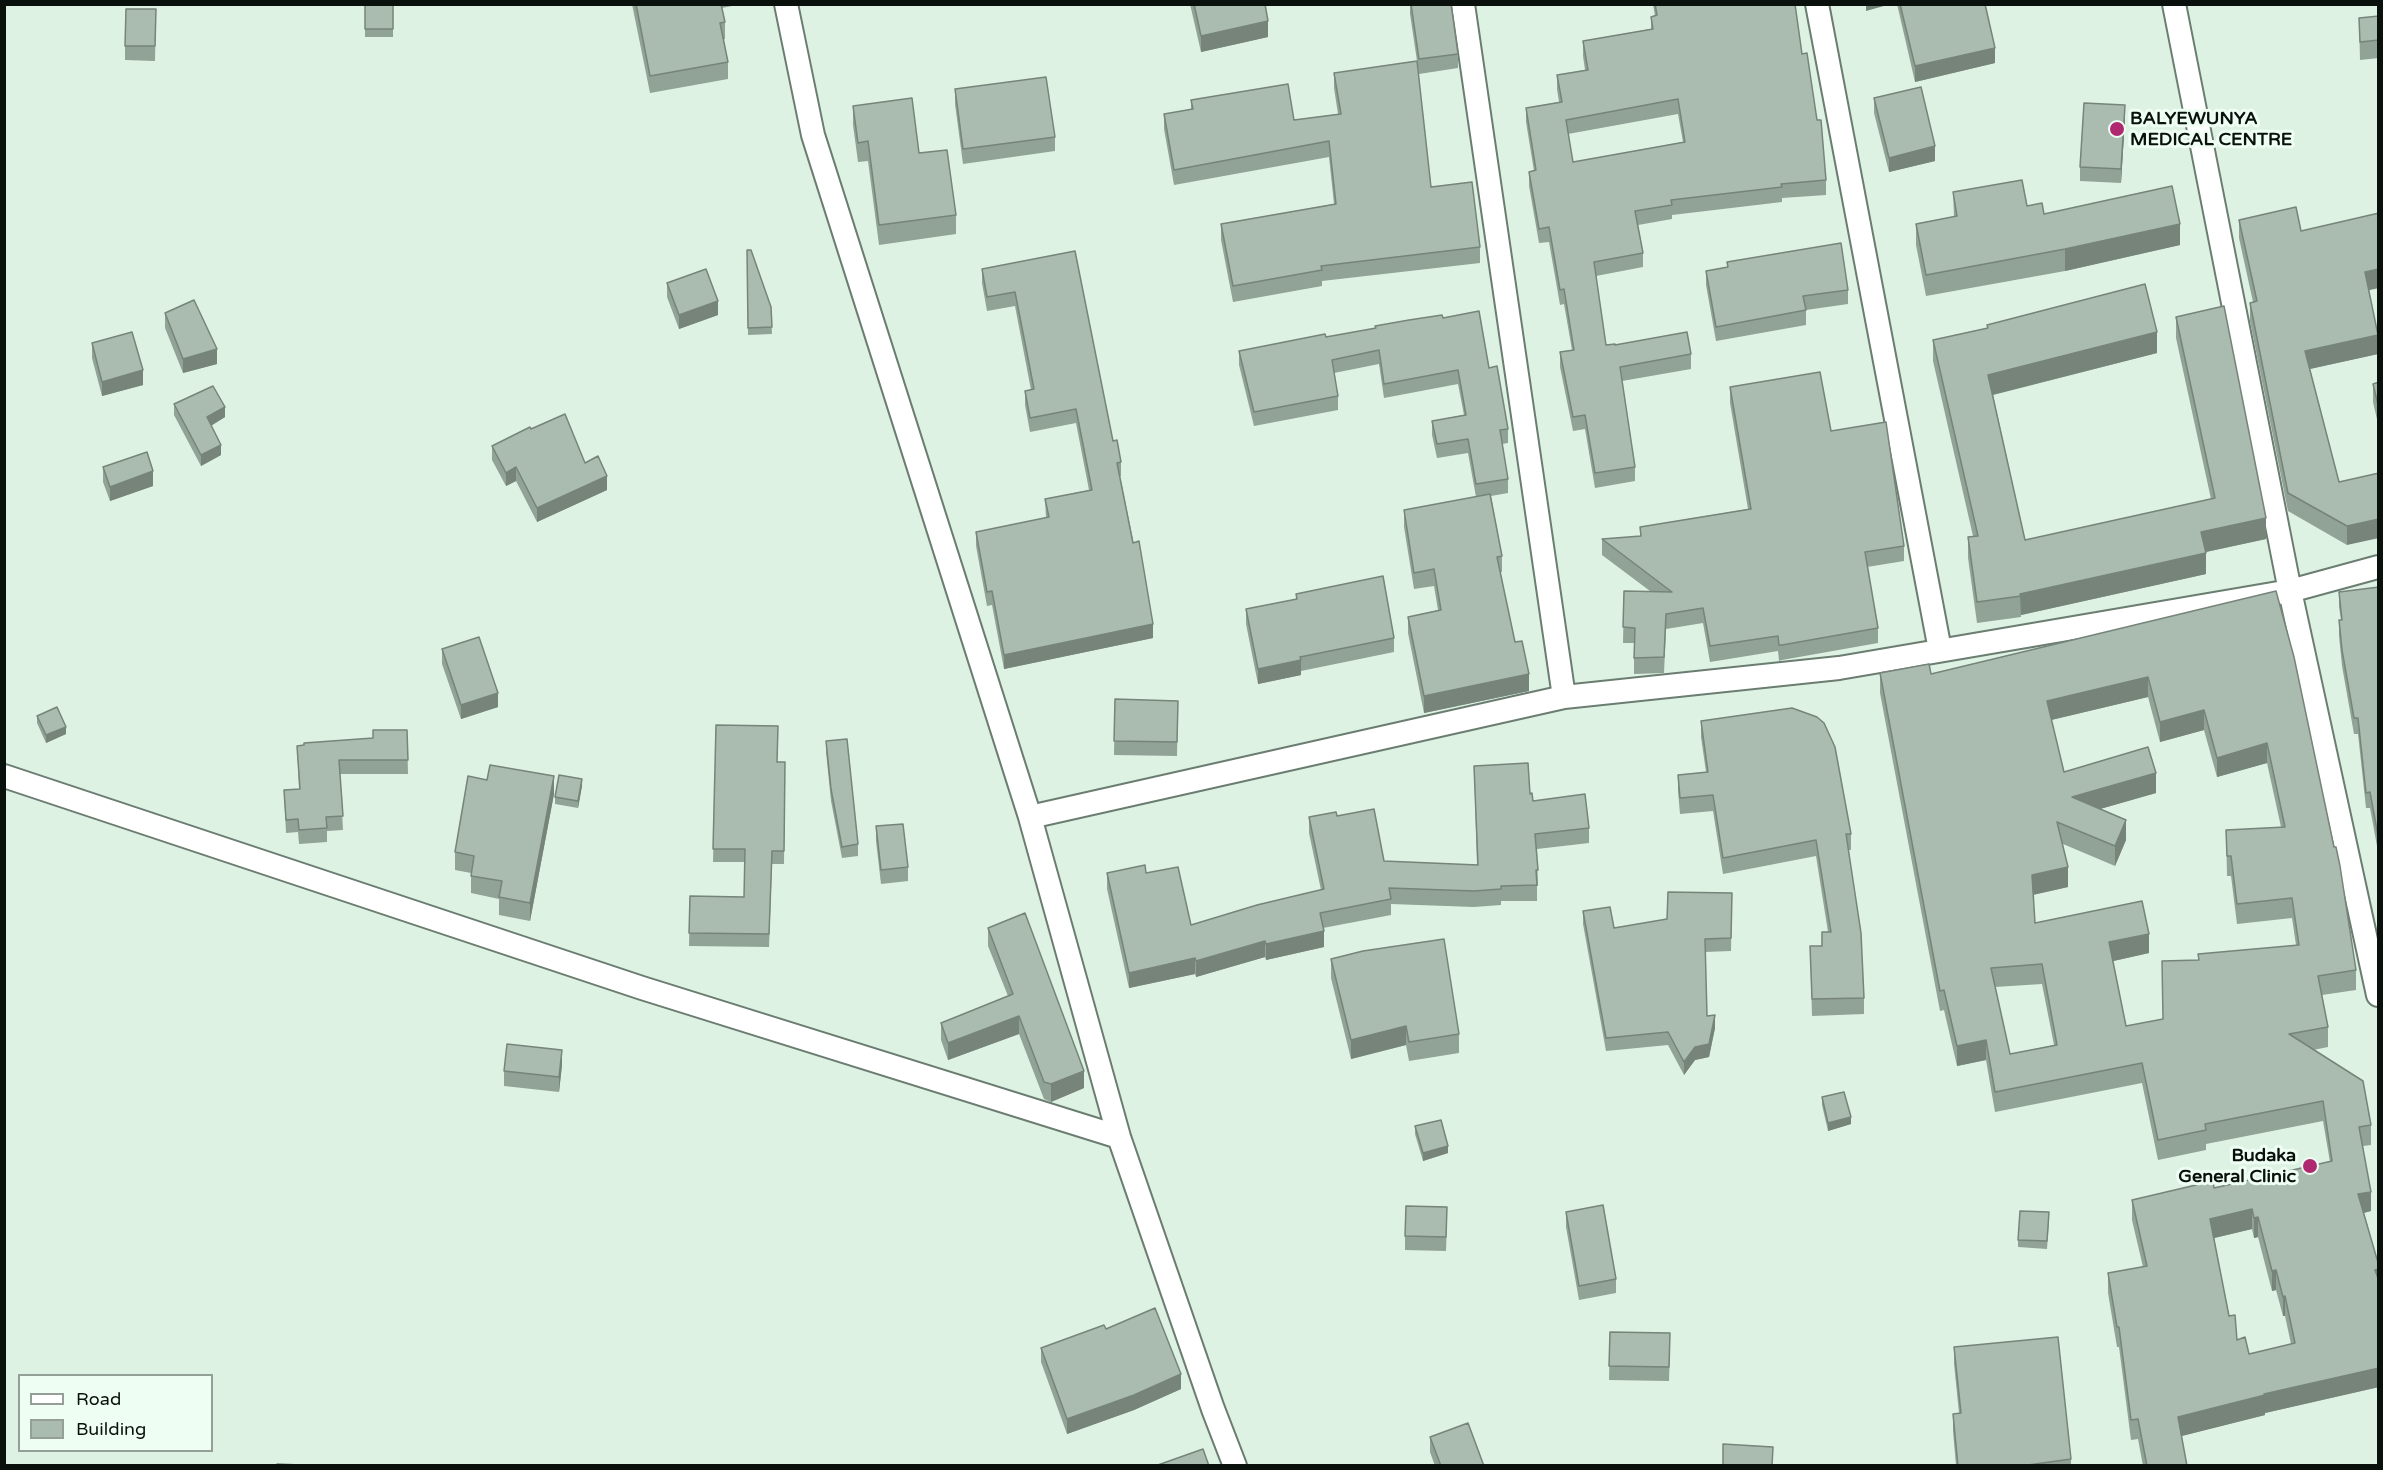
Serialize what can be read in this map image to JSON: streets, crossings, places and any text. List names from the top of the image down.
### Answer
{
  "places": ["BALYEWUNYA MEDICAL CENTRE", "Budaka General Clinic"],
  "legend": ["Road", "Building"]
}
